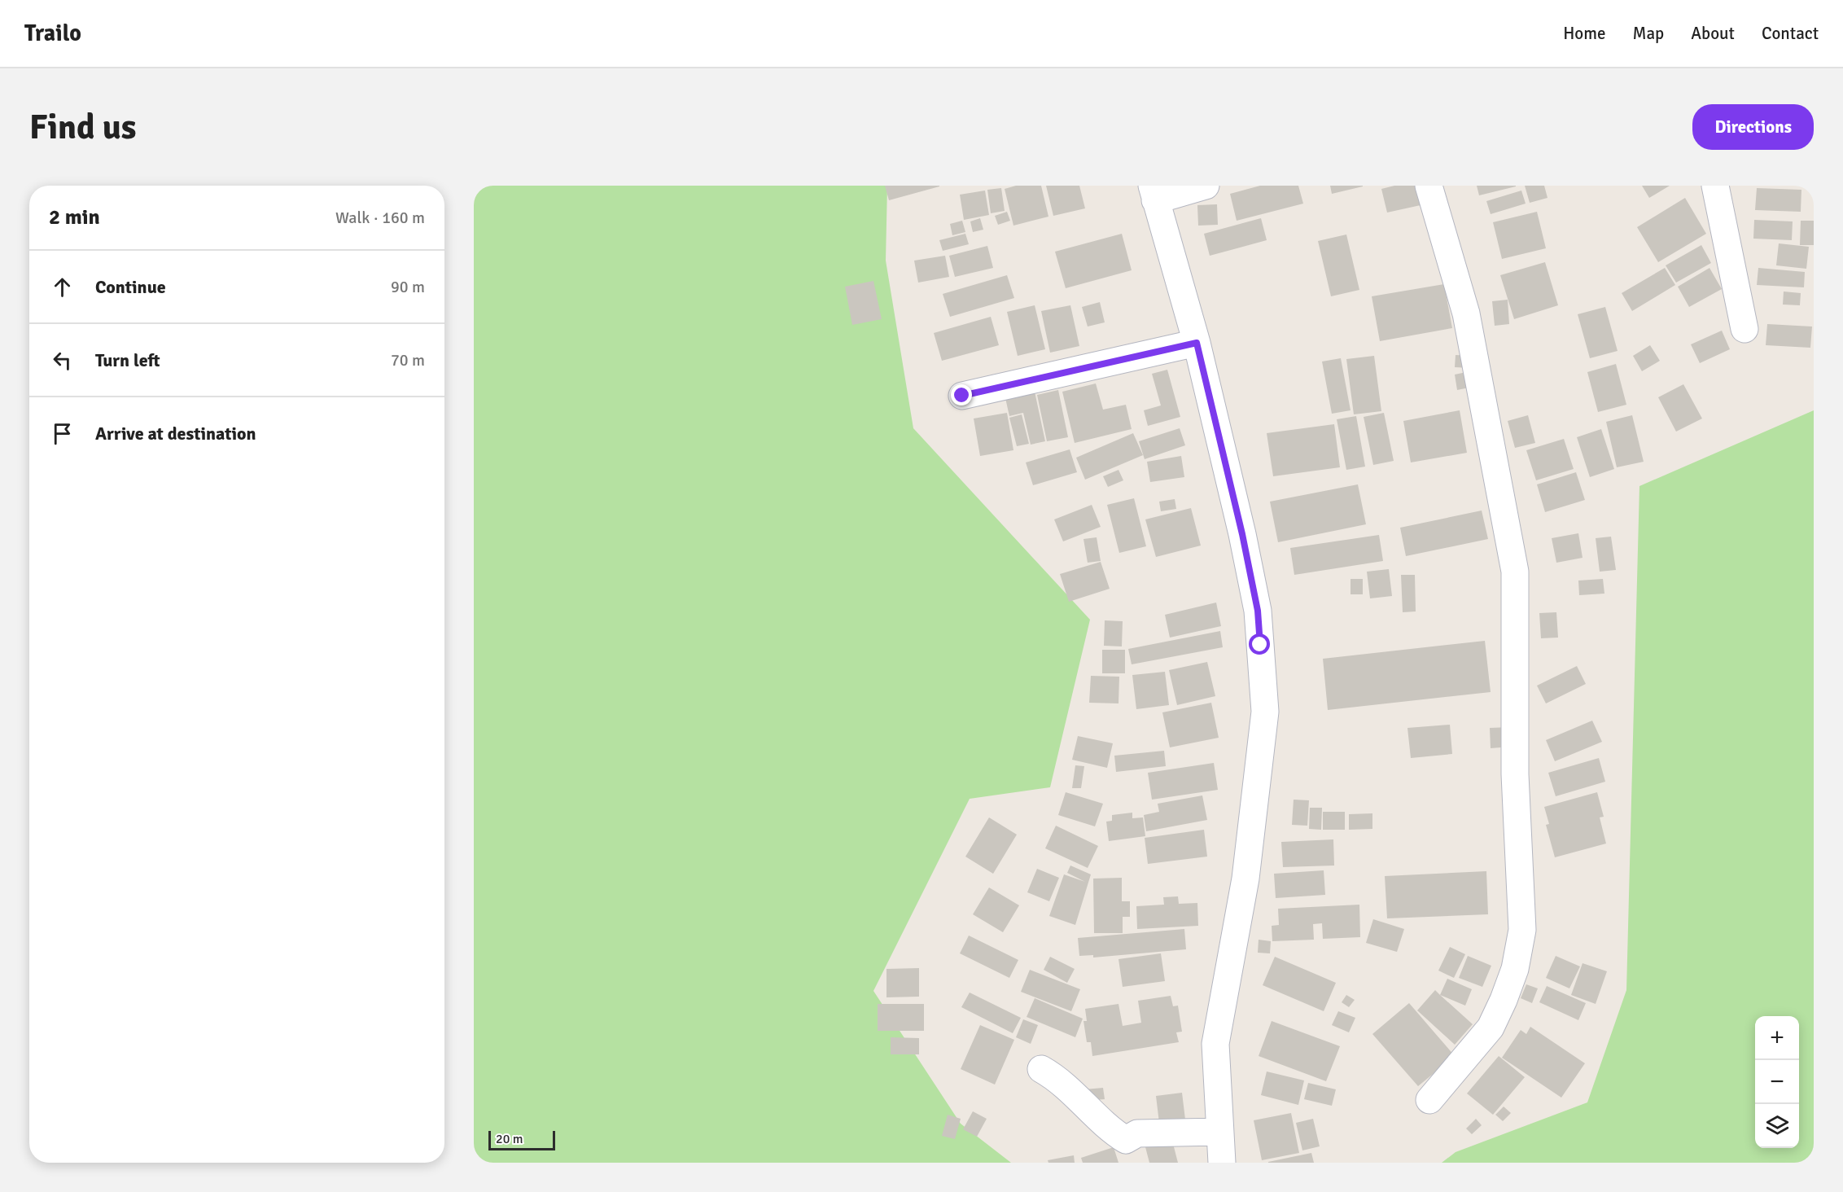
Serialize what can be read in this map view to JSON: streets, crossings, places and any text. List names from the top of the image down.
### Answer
{
  "scale_bar": "20 m",
  "page": {
    "header": "Trailo",
    "nav": [
      "Home",
      "Map",
      "About",
      "Contact"
    ],
    "buttons": "Directions",
    "title": "Find us",
    "heading": ["2 min", "Walk · 160 m"],
    "list": [
      ["Continue", "90 m"],
      ["Turn left", "70 m"],
      "Arrive at destination"
    ],
    "map_buttons": ["+", "−"],
    "scale": "20 m"
  }
}
